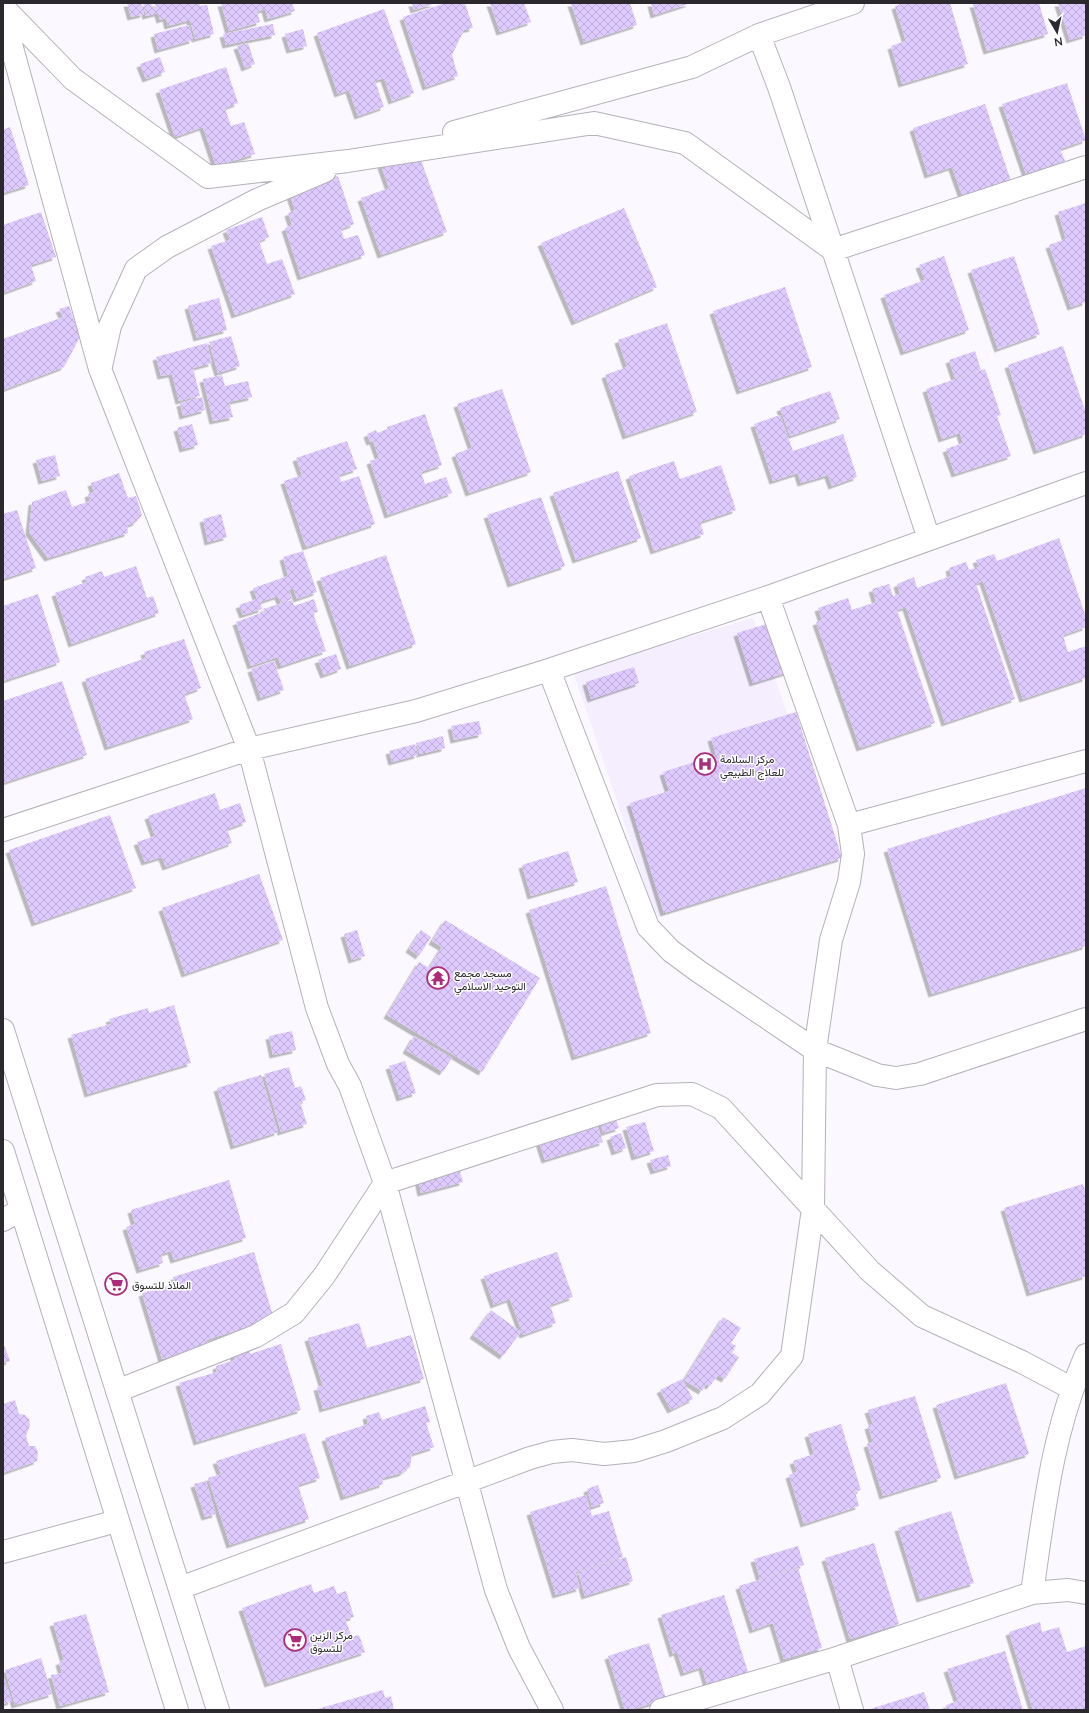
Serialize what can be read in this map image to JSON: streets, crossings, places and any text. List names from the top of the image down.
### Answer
{
  "places": {
    "hospital": ["مركز السلامة للعلاج الطبيعي"],
    "temple": ["مسجد مجمع التوحيد الاسلامي"],
    "supermarket": ["الملاذ للتسوق", "مركز الزين للتسوق"]
  },
  "north": "bottom"
}
